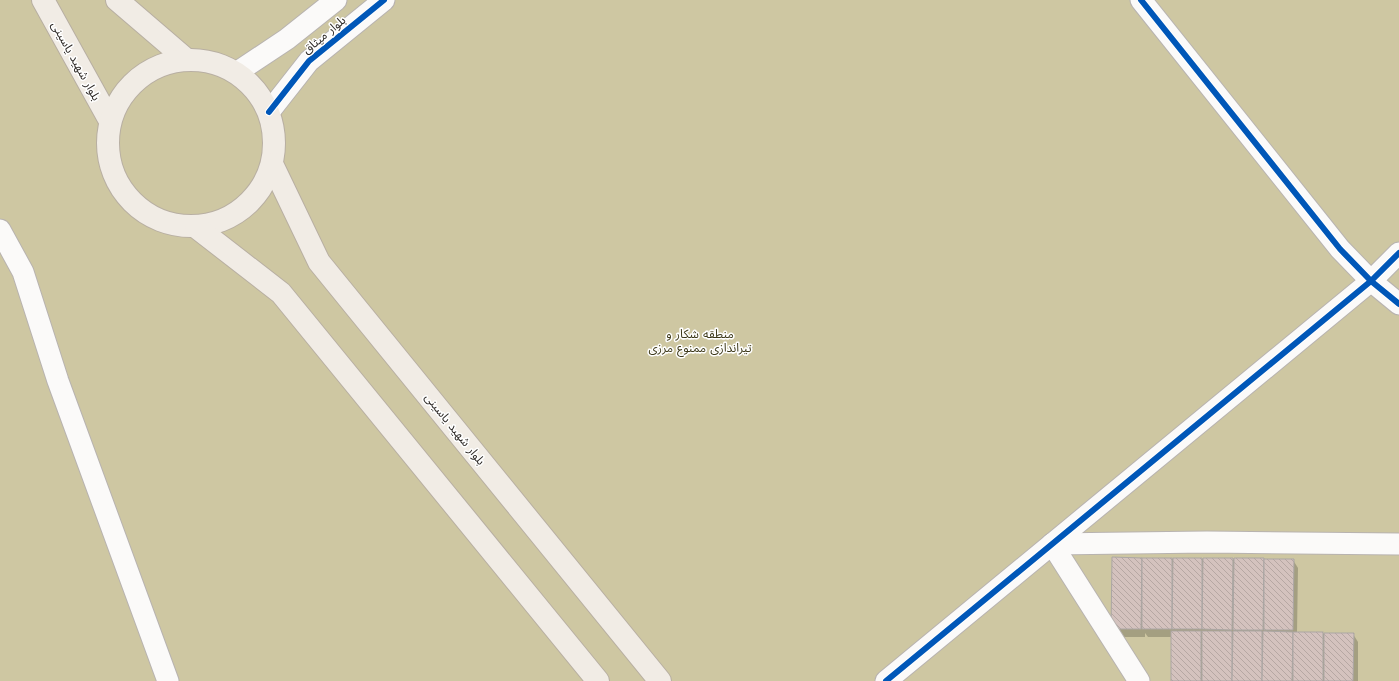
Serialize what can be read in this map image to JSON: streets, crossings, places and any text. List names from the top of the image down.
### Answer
{
  "streets": {
    "main road": ["بلوار شهید یاسینی"],
    "street": ["بلوار میثاق"]
  },
  "parks": ["منطقه شکار و تیراندازی ممنوع مرزی"]
}
